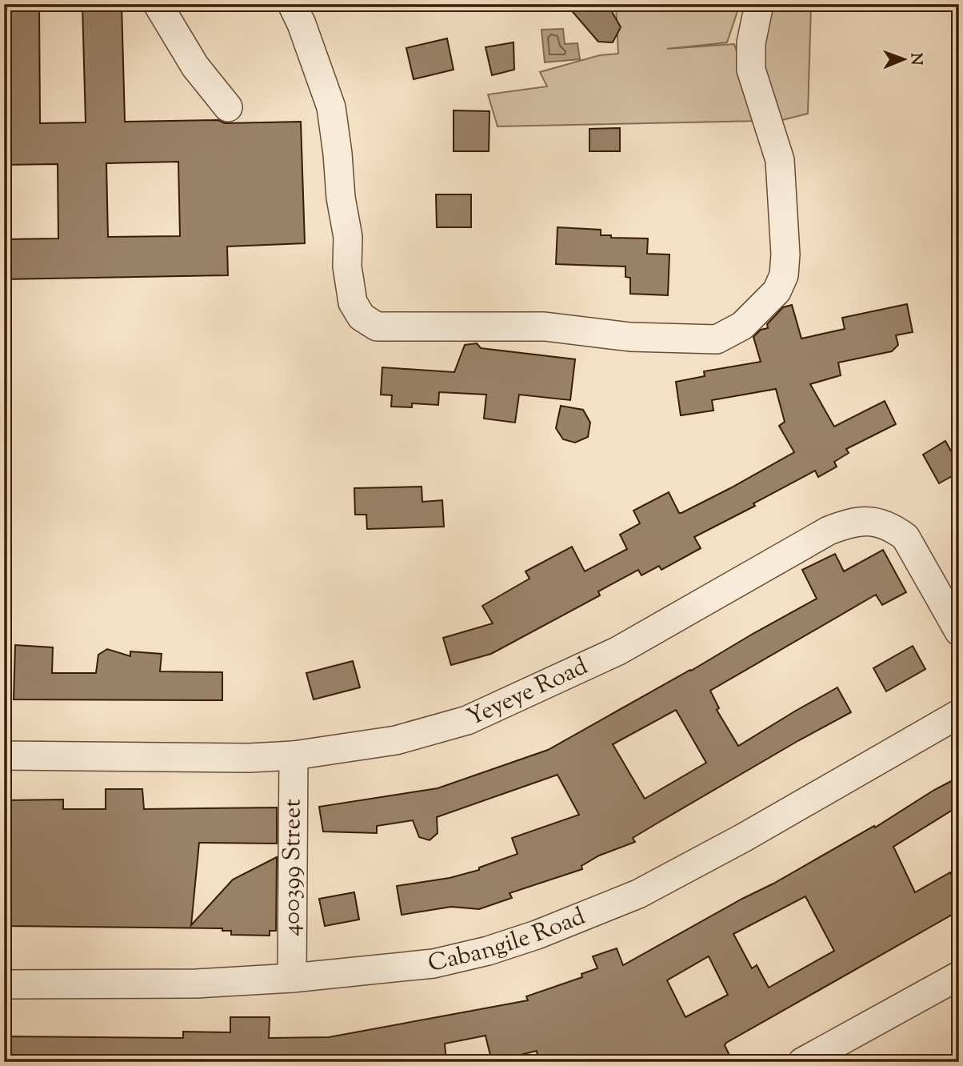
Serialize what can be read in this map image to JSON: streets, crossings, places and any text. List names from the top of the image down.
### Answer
{
  "streets": {
    "street": ["Yeyeye Road", "400399 Street", "Cabangile Road"]
  },
  "crossings": [
    ["Yeyeye Road", "400399 Street"],
    ["400399 Street", "Cabangile Road"]
  ],
  "north": "right"
}
